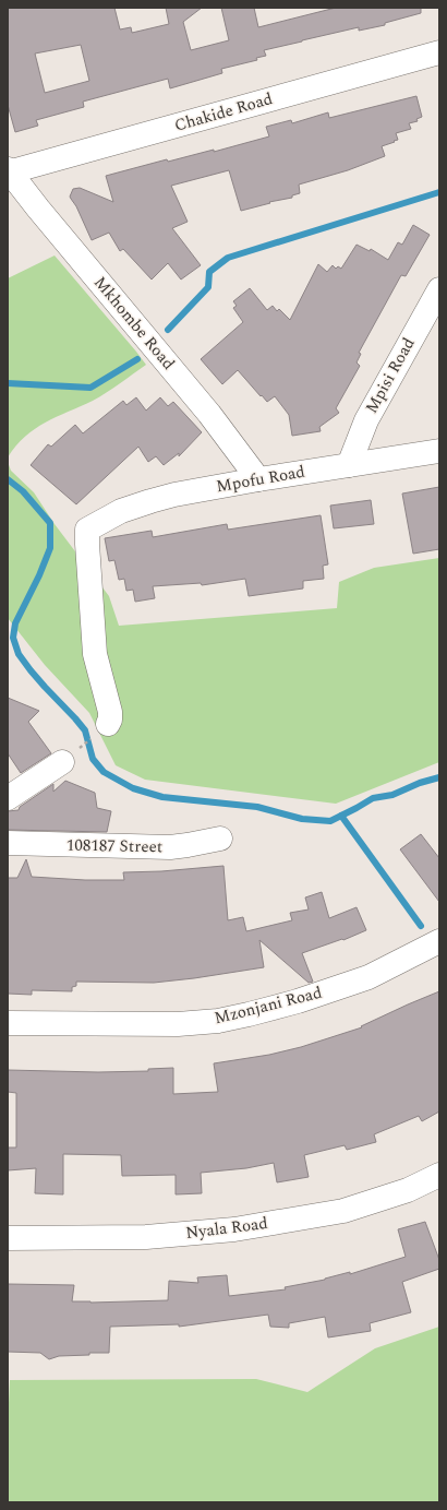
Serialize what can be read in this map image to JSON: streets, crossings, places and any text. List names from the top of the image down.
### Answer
{
  "streets": {
    "street": [
      "Chakide Road",
      "Mkhombe Road",
      "Mpisi Road",
      "Mpofu Road",
      "108187 Street",
      "Mzonjani Road",
      "Nyala Road"
    ]
  },
  "crossings": [
    ["Chakide Road", "Mkhombe Road"],
    ["Mkhombe Road", "Mpofu Road"],
    ["Mpisi Road", "Mpofu Road"]
  ]
}
